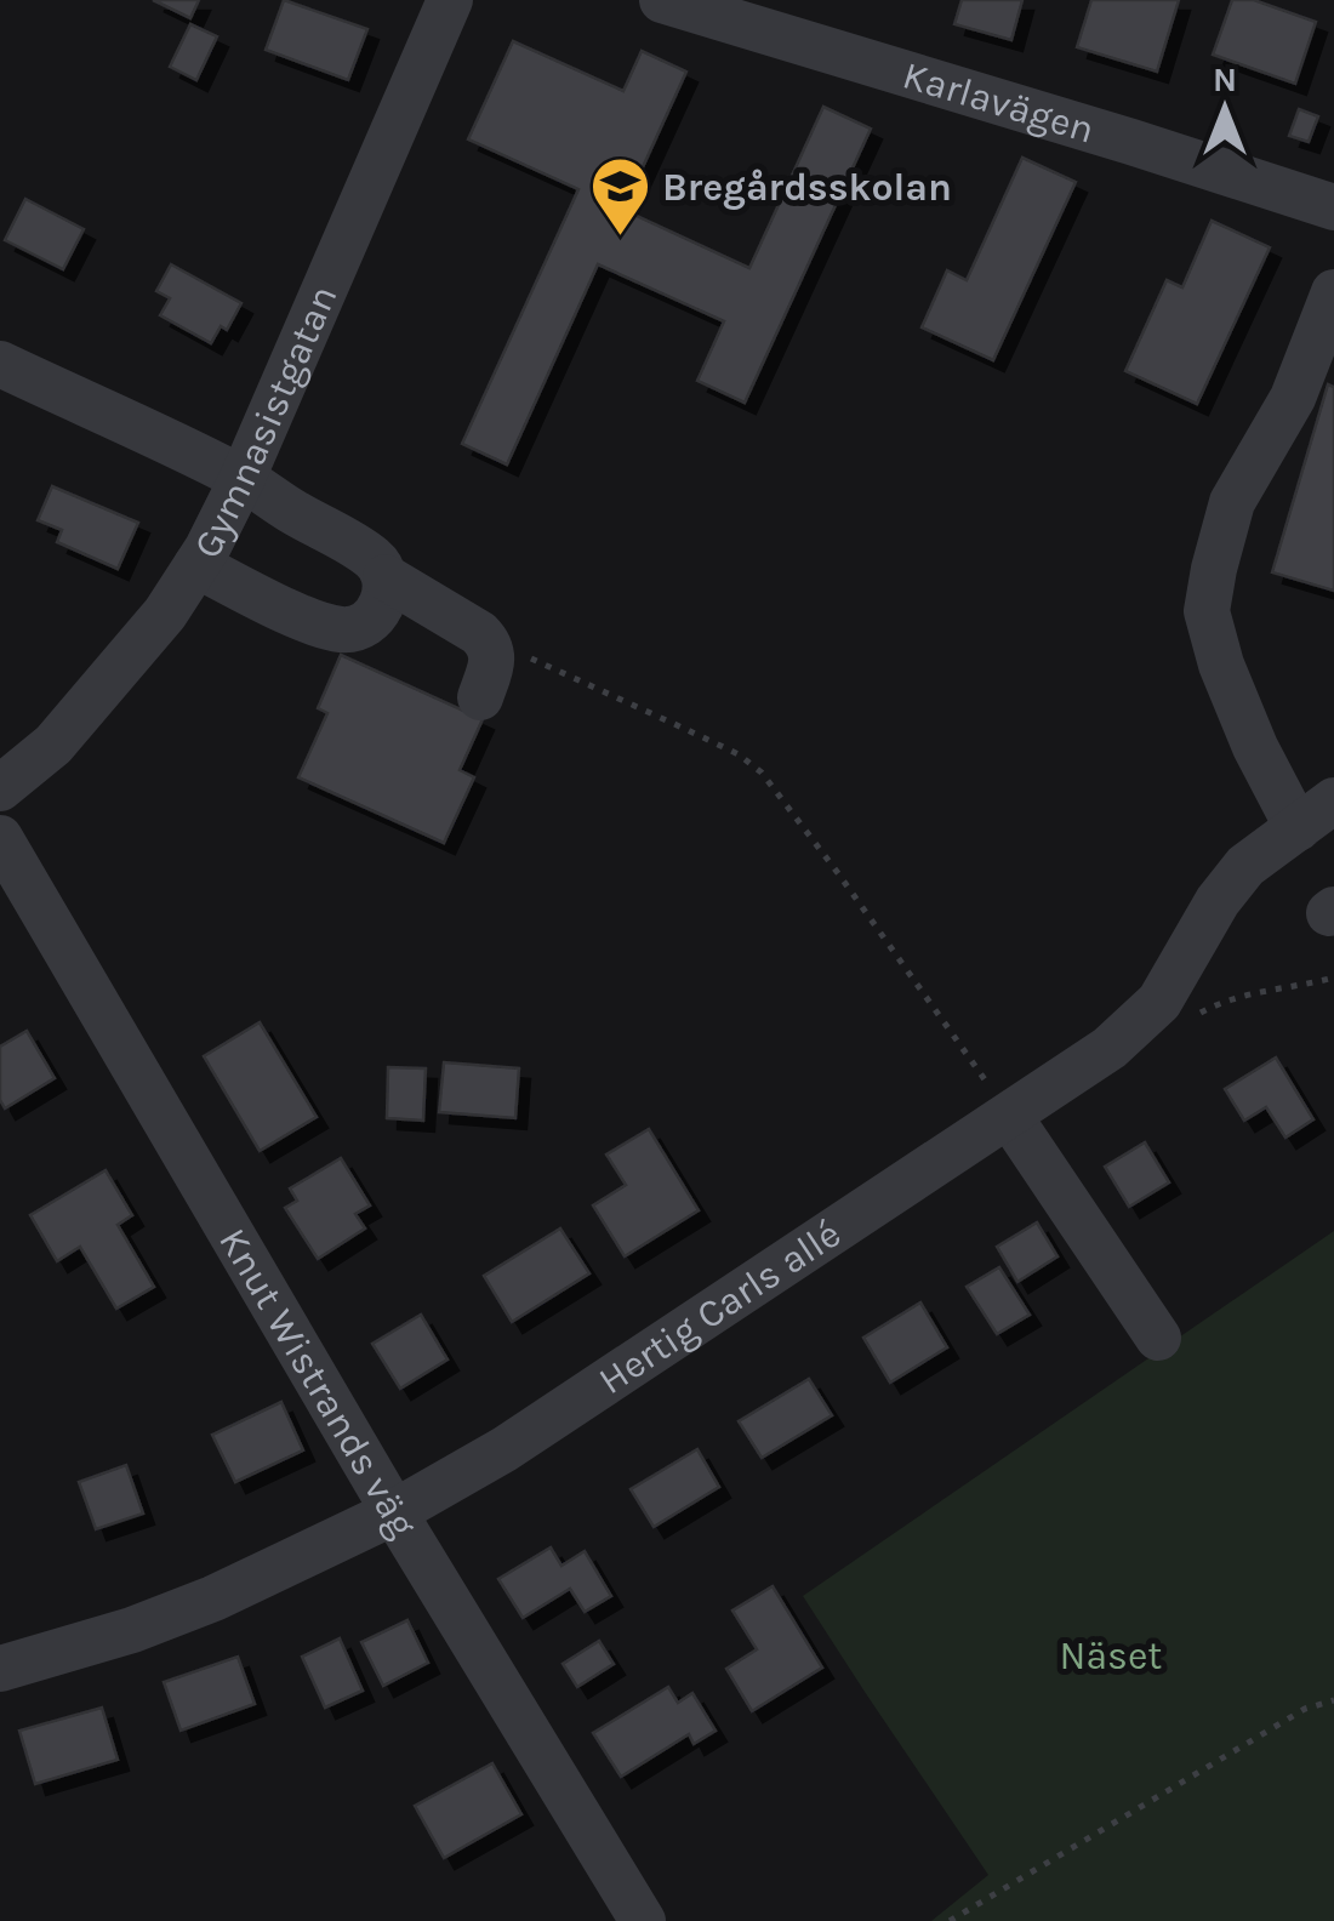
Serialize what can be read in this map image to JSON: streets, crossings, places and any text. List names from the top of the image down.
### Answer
{
  "streets": {
    "street": [
      "Karlavägen",
      "Gymnasistgatan",
      "Hertig Carls allé",
      "Knut Wistrands väg"
    ]
  },
  "crossings": [
    ["Hertig Carls allé", "Knut Wistrands väg"]
  ],
  "parks": ["Näset"],
  "places": {
    "school or university": ["Bregårdsskolan"]
  },
  "north": "top"
}
